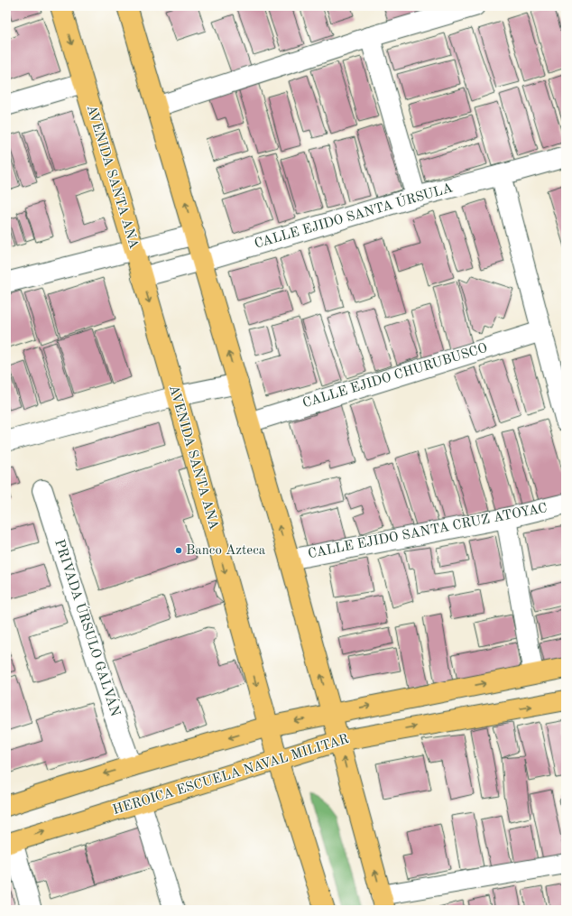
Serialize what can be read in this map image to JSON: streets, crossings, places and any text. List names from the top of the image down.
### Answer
{
  "streets": {
    "main road": ["AVENIDA SANTA ANA", "HEROICA ESCUELA NAVAL MILITAR"],
    "street": [
      "CALLE EJIDO SANTA ÚRSULA",
      "CALLE EJIDO CHURUBUSCO",
      "CALLE EJIDO SANTA CRUZ ATOYAC",
      "PRIVADA ÚRSULO GALVÁN"
    ]
  },
  "crossings": [
    ["AVENIDA SANTA ANA", "CALLE EJIDO SANTA ÚRSULA"],
    ["AVENIDA SANTA ANA", "HEROICA ESCUELA NAVAL MILITAR"],
    ["PRIVADA ÚRSULO GALVÁN", "HEROICA ESCUELA NAVAL MILITAR"]
  ],
  "places": ["Banco Azteca"]
}
